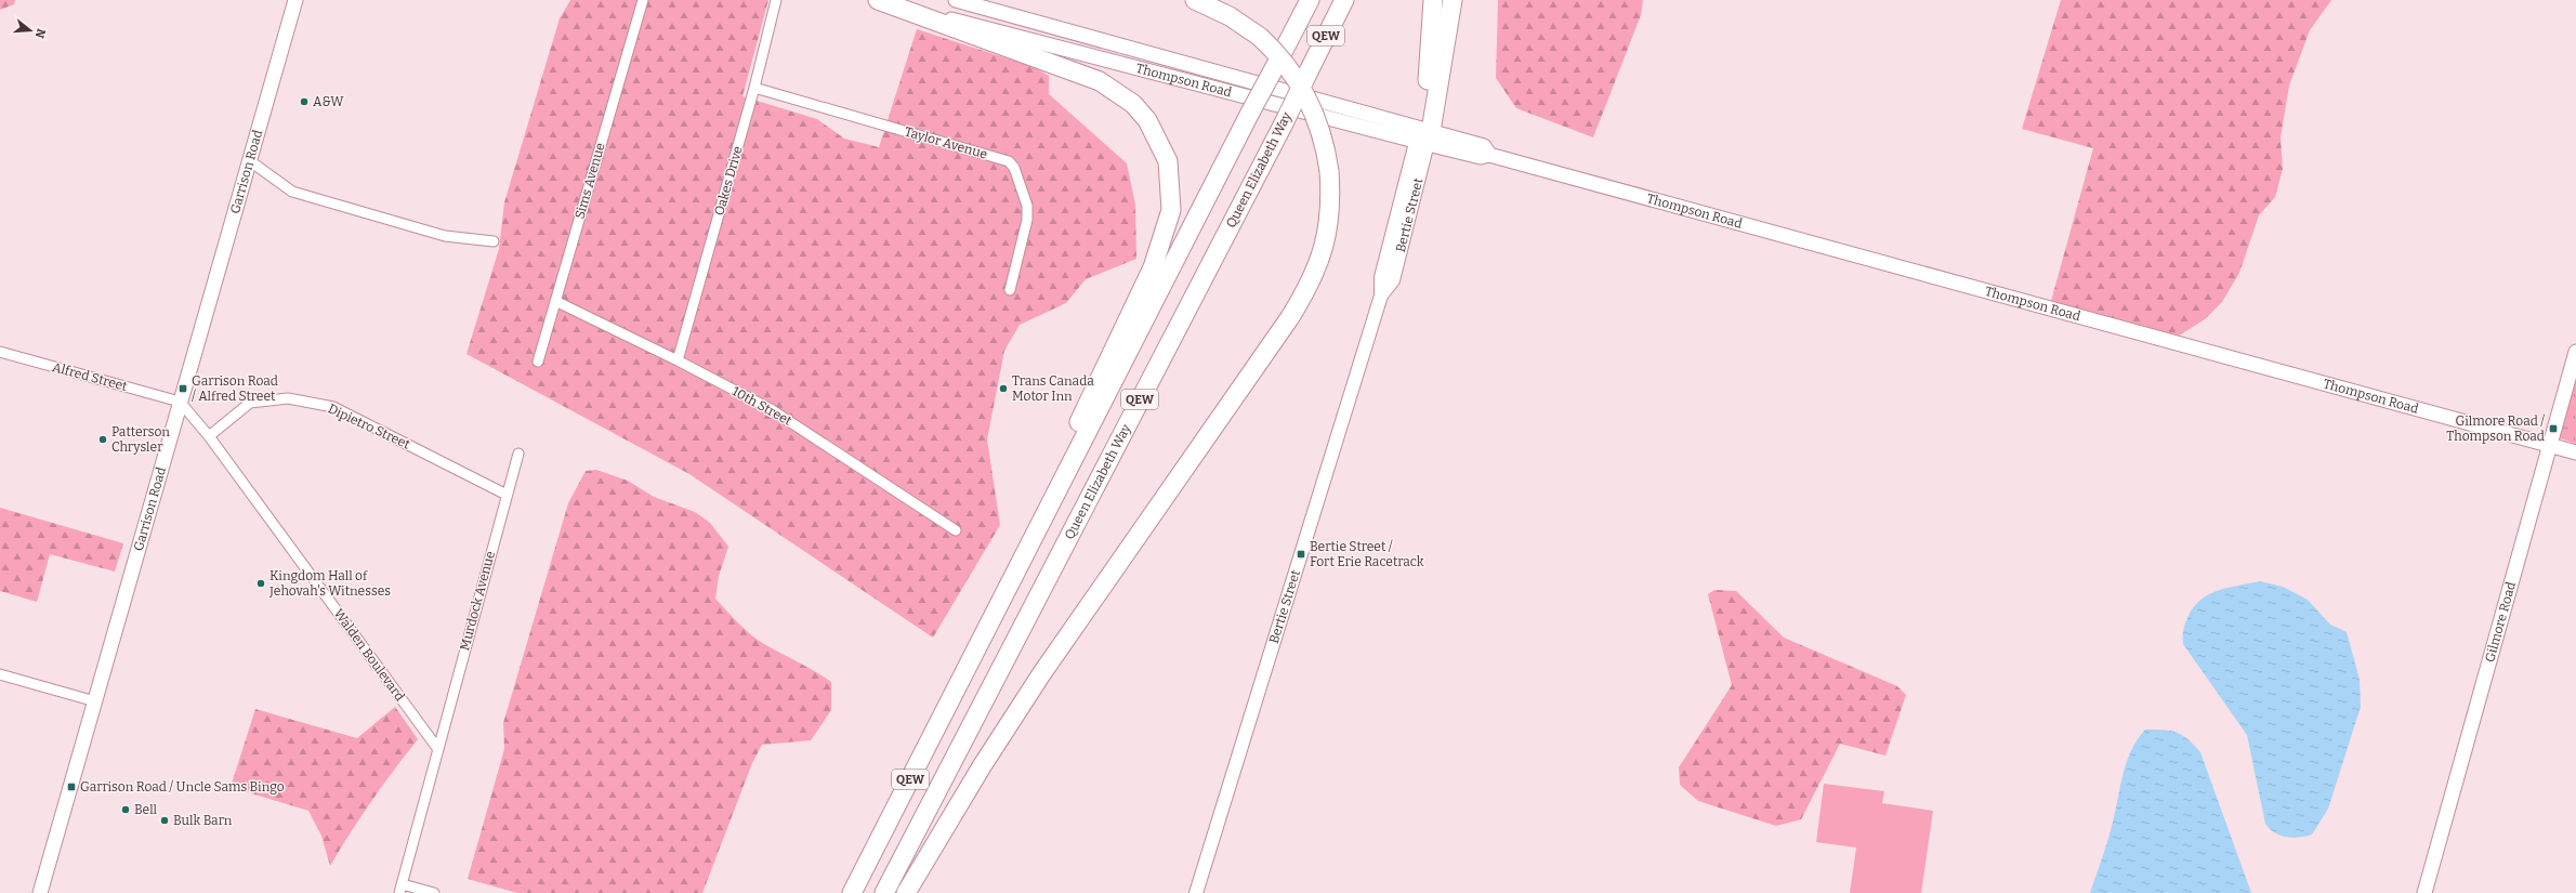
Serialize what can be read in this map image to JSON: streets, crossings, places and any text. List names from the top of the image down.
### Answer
{
  "streets": {
    "highway": ["QEW", "Queen Elizabeth Way"],
    "main road": ["Thompson Road", "Garrison Road", "Gilmore Road"],
    "street": [
      "Taylor Avenue",
      "Sims Avenue",
      "Oakes Drive",
      "Bertie Street",
      "Alfred Street",
      "10th Street",
      "Dipietro Street",
      "Murdock Avenue",
      "Walden Boulevard"
    ]
  },
  "crossings": [
    ["Thompson Road", "Bertie Street"],
    ["Thompson Road", "Gilmore Road"],
    ["Taylor Avenue", "Oakes Drive"],
    ["Garrison Road", "Alfred Street"],
    ["Garrison Road", "Walden Boulevard"],
    ["Sims Avenue", "10th Street"],
    ["Oakes Drive", "10th Street"],
    ["Alfred Street", "Walden Boulevard"],
    ["Dipietro Street", "Murdock Avenue"],
    ["Dipietro Street", "Walden Boulevard"],
    ["Murdock Avenue", "Walden Boulevard"]
  ],
  "places": {
    "other": [
      "A&W",
      "Trans Canada Motor Inn",
      "Patterson Chrysler",
      "Kingdom Hall of Jehovah's Witnesses",
      "Bell",
      "Bulk Barn"
    ],
    "transit": [
      "Garrison Road / Alfred Street",
      "Gilmore Road / Thompson Road",
      "Bertie Street / Fort Erie Racetrack",
      "Garrison Road / Uncle Sams Bingo"
    ]
  },
  "north": "right"
}
